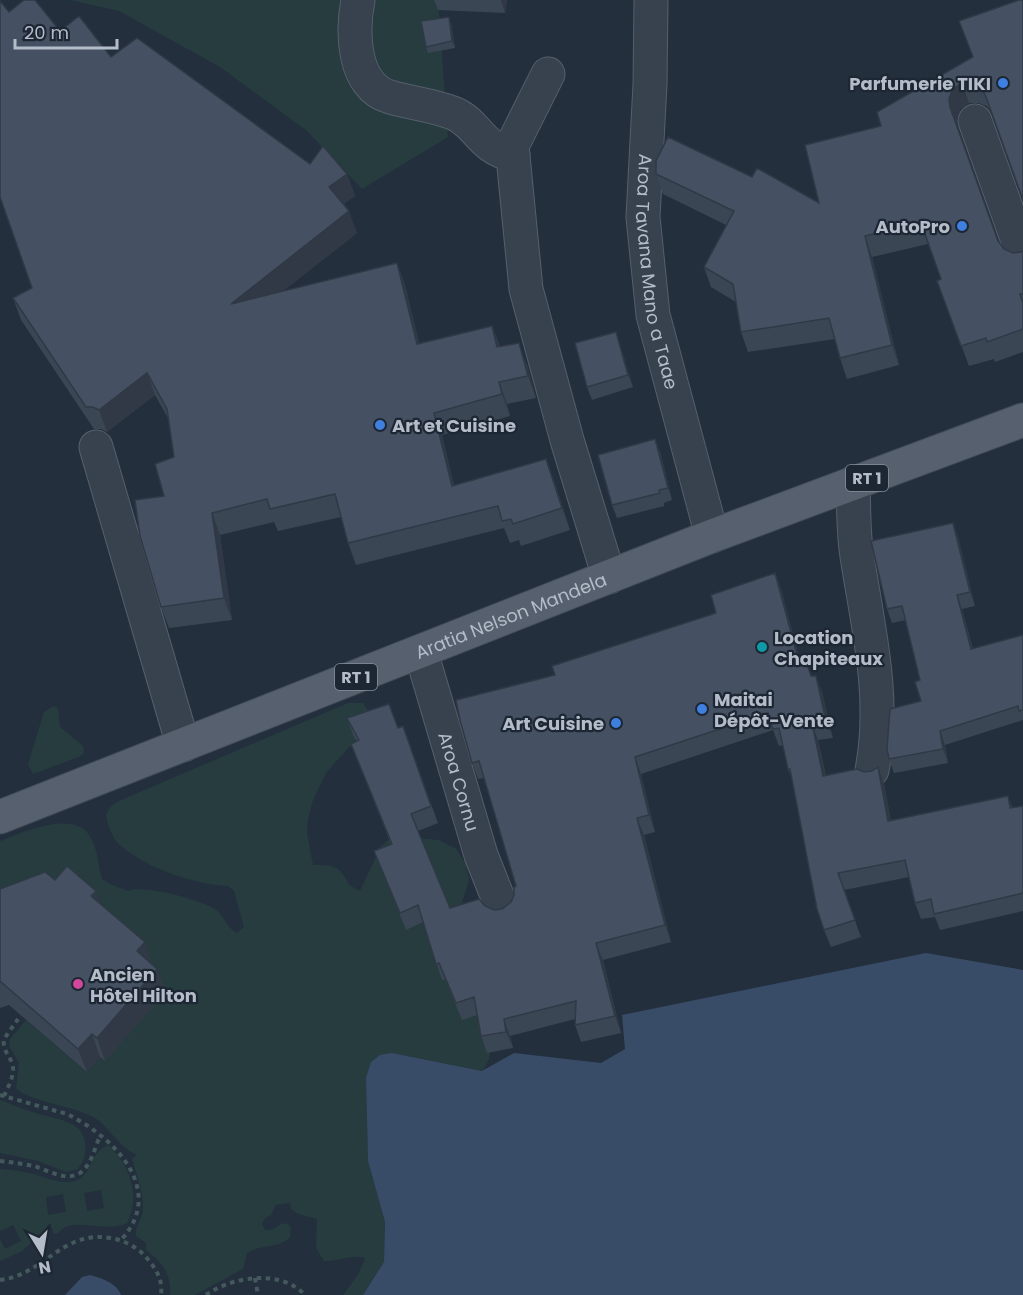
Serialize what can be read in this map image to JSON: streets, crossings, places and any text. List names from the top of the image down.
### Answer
{
  "streets": {
    "main road": ["RT 1", "Aratia Nelson Mandela"],
    "street": ["Aroa Tavana Mano a Taae", "Aroa Cornu"]
  },
  "crossings": [
    ["Aroa Tavana Mano a Taae", "Aratia Nelson Mandela"],
    ["Aratia Nelson Mandela", "Aroa Cornu"]
  ],
  "places": [
    "Parfumerie TIKI",
    "AutoPro",
    "Art et Cuisine",
    "Location Chapiteaux",
    "Maitai Dépôt-Vente",
    "Art Cuisine",
    "Ancien Hôtel Hilton"
  ],
  "scale_bar": "20 m",
  "north": "bottom"
}
